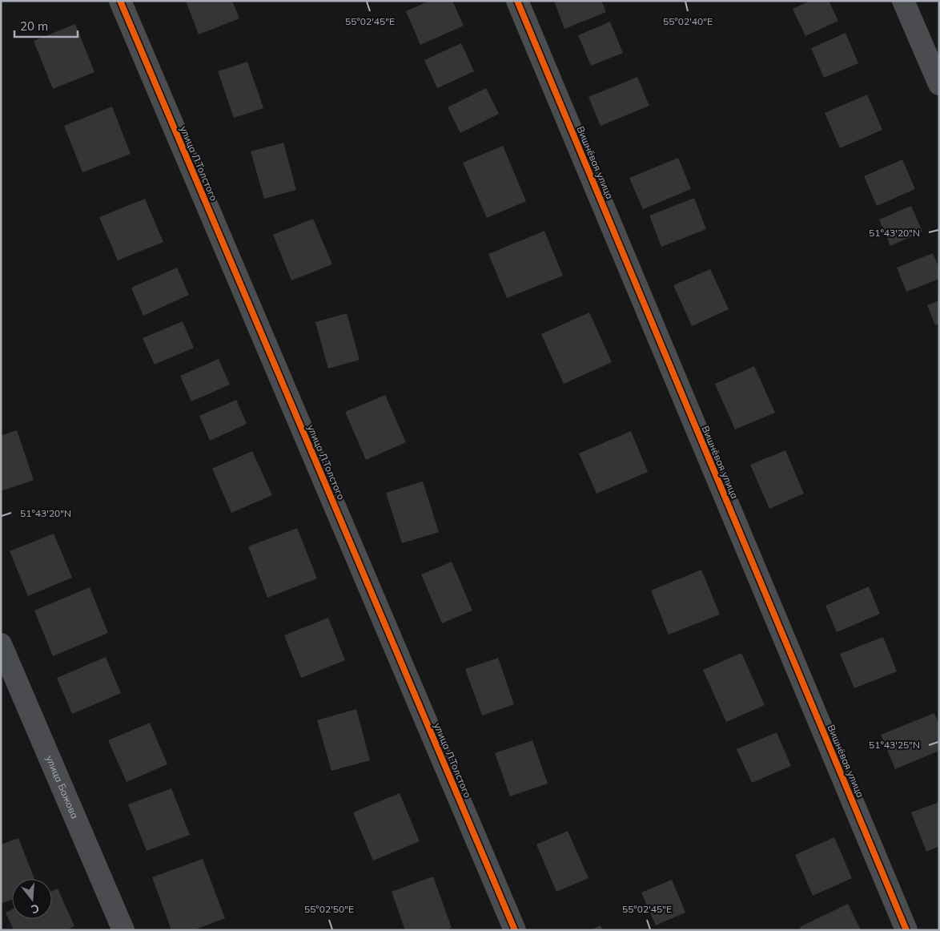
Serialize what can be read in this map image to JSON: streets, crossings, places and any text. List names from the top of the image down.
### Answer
{
  "streets": {
    "street": ["Вишнёвая улица", "улица Л.Толстого", "улица Бажова"]
  },
  "scale_bar": "20 m",
  "north": "bottom",
  "coordinates": [
    "55°02'45\"E",
    "55°02'40\"E",
    "51°43'20\"N",
    "51°43'25\"N",
    "55°02'50\"E"
  ]
}
